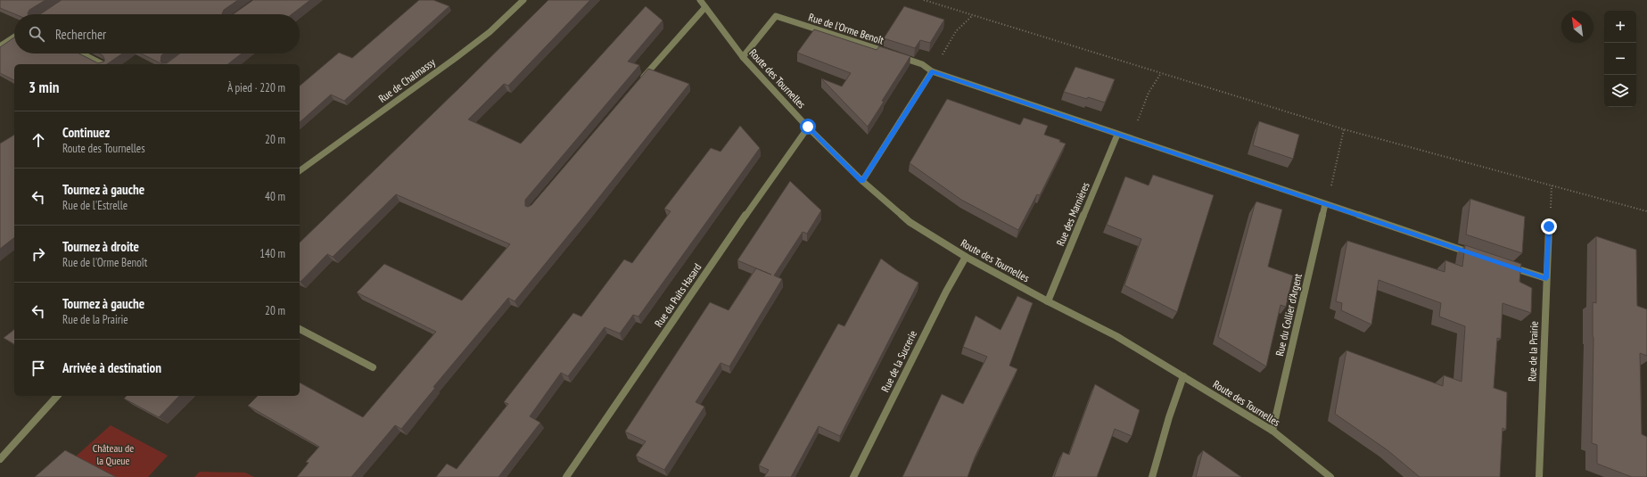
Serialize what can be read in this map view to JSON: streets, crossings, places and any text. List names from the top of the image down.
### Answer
{
  "streets": {
    "street": [
      "Rue de l'Orme Benoît",
      "Route des Tournelles",
      "Rue de Chalmassy",
      "Rue des Marnières",
      "Rue du Puits Hasard",
      "Rue du Collier d'Argent",
      "Rue de la Prairie",
      "Rue de la Sucrerie"
    ]
  },
  "crossings": [
    ["Rue de l'Orme Benoît", "Route des Tournelles"],
    ["Rue de l'Orme Benoît", "Rue des Marnières"],
    ["Rue de l'Orme Benoît", "Rue du Collier d'Argent"],
    ["Route des Tournelles", "Rue des Marnières"],
    ["Route des Tournelles", "Rue du Puits Hasard"],
    ["Route des Tournelles", "Rue du Collier d'Argent"],
    ["Route des Tournelles", "Rue de la Sucrerie"]
  ],
  "parks": ["Château de la Queue"],
  "north": "top left",
  "page": {
    "map_buttons": ["+", "−"],
    "search": "Rechercher",
    "heading": ["3 min", "À pied · 220 m"],
    "list": [
      ["Continuez", "Route des Tournelles", "20 m"],
      ["Tournez à gauche", "Rue de l'Estrelle", "40 m"],
      ["Tournez à droite", "Rue de l'Orme Benoît", "140 m"],
      ["Tournez à gauche", "Rue de la Prairie", "20 m"],
      "Arrivée à destination"
    ]
  }
}
